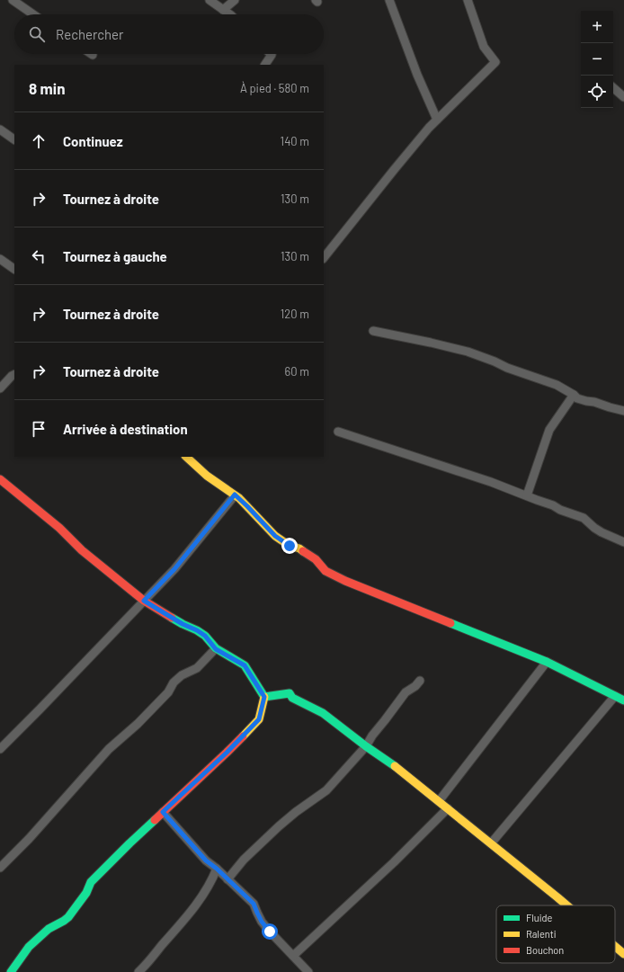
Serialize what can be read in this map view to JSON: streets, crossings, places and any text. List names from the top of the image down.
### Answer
{
  "legend": ["Fluide", "Ralenti", "Bouchon"],
  "page": {
    "map_buttons": ["+", "−"],
    "search": "Rechercher",
    "heading": ["8 min", "À pied · 580 m"],
    "list": [
      ["Continuez", "140 m"],
      ["Tournez à droite", "130 m"],
      ["Tournez à gauche", "130 m"],
      ["Tournez à droite", "120 m"],
      ["Tournez à droite", "60 m"],
      "Arrivée à destination"
    ]
  }
}
